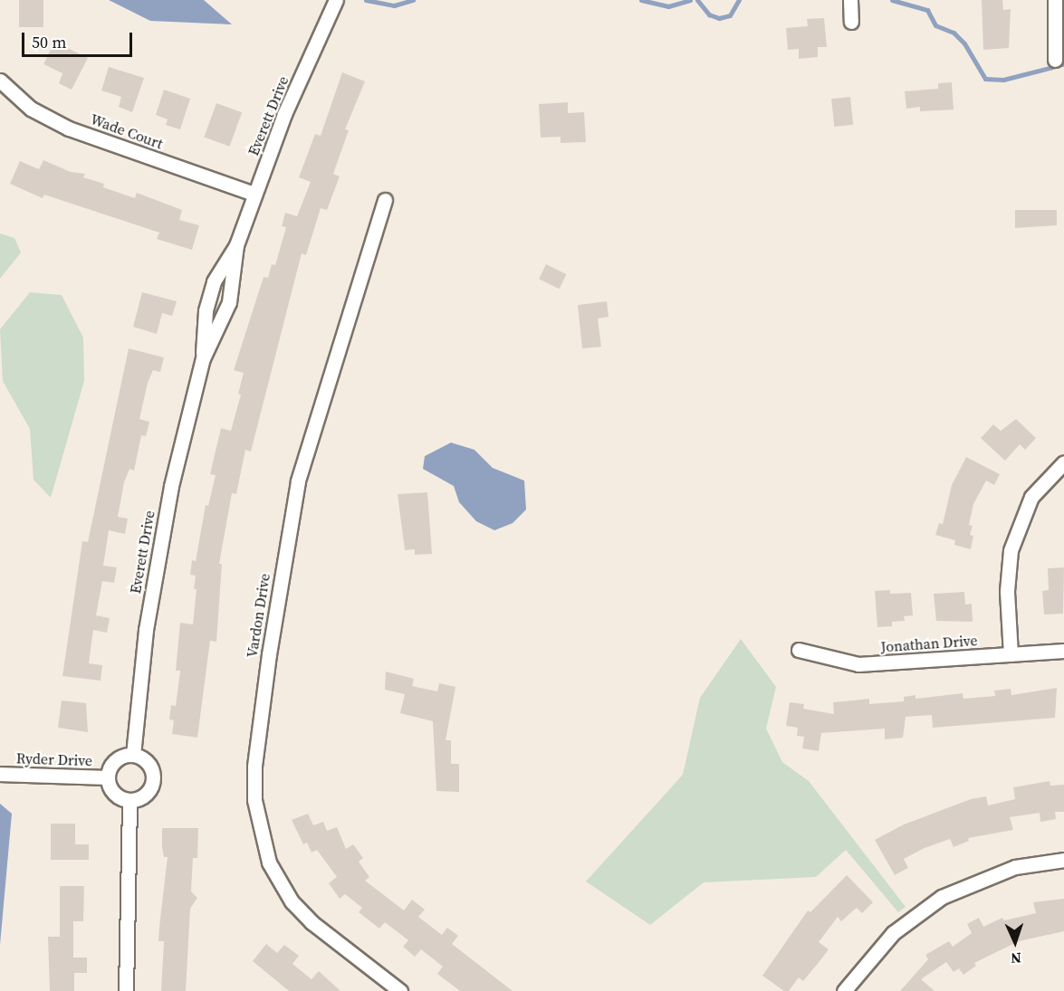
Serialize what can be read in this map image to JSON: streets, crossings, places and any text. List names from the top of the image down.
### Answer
{
  "streets": {
    "street": [
      "Everett Drive",
      "Wade Court",
      "Vardon Drive",
      "Jonathan Drive",
      "Ryder Drive"
    ]
  },
  "crossings": [
    ["Everett Drive", "Wade Court"],
    ["Everett Drive", "Ryder Drive"]
  ],
  "scale_bar": "50 m",
  "north": "bottom"
}
